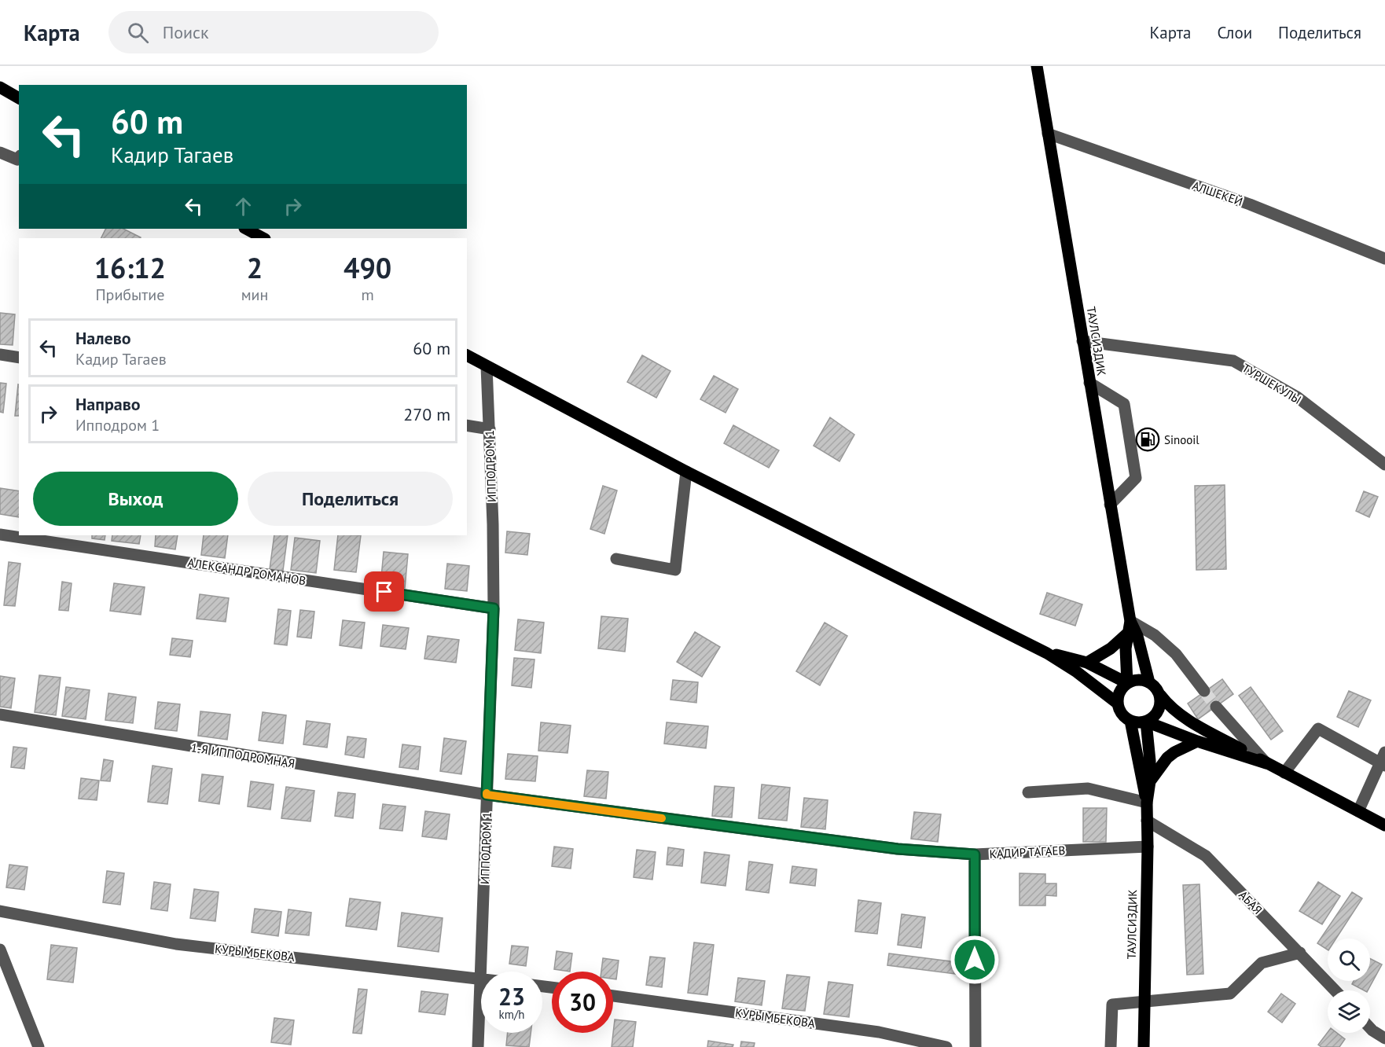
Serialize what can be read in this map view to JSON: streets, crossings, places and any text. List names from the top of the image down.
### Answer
{
  "streets": {
    "main road": ["ТАУЛСИЗДИК"],
    "street": [
      "АЛШЕКЕЙ",
      "ТУРШЕКУЛЫ",
      "ИППОДРОМ 1",
      "АЛЕКСАНДР РОМАНОВ",
      "1-Я ИППОДРОМНАЯ",
      "КАДИР ТАГАЕВ",
      "АБАЯ",
      "КУРЫМБЕКОВА"
    ]
  },
  "crossings": [
    ["АЛШЕКЕЙ", "ТАУЛСИЗДИК"],
    ["ТАУЛСИЗДИК", "ТУРШЕКУЛЫ"],
    ["ТАУЛСИЗДИК", "КАДИР ТАГАЕВ"],
    ["ТАУЛСИЗДИК", "АБАЯ"],
    ["ИППОДРОМ 1", "АЛЕКСАНДР РОМАНОВ"],
    ["ИППОДРОМ 1", "1-Я ИППОДРОМНАЯ"],
    ["ИППОДРОМ 1", "КАДИР ТАГАЕВ"],
    ["ИППОДРОМ 1", "КУРЫМБЕКОВА"],
    ["1-Я ИППОДРОМНАЯ", "КАДИР ТАГАЕВ"]
  ],
  "places": {
    "fuel station": ["Sinooil"]
  },
  "page": {
    "header": "Карта",
    "search": "Поиск",
    "nav": ["Карта", "Слои", "Поделиться"],
    "turn": ["60 m", "Кадир Тагаев"],
    "eta": [
      "16:12",
      "Прибытие",
      "2",
      "мин",
      "490",
      "m"
    ],
    "list": [
      {
        "name": "Налево",
        "note": "Кадир Тагаев",
        "value": "60 m"
      },
      {
        "name": "Направо",
        "note": "Ипподром 1",
        "value": "270 m"
      }
    ],
    "buttons": ["Выход", "Поделиться"],
    "speed": "23 km/h",
    "limit": "30"
  }
}
